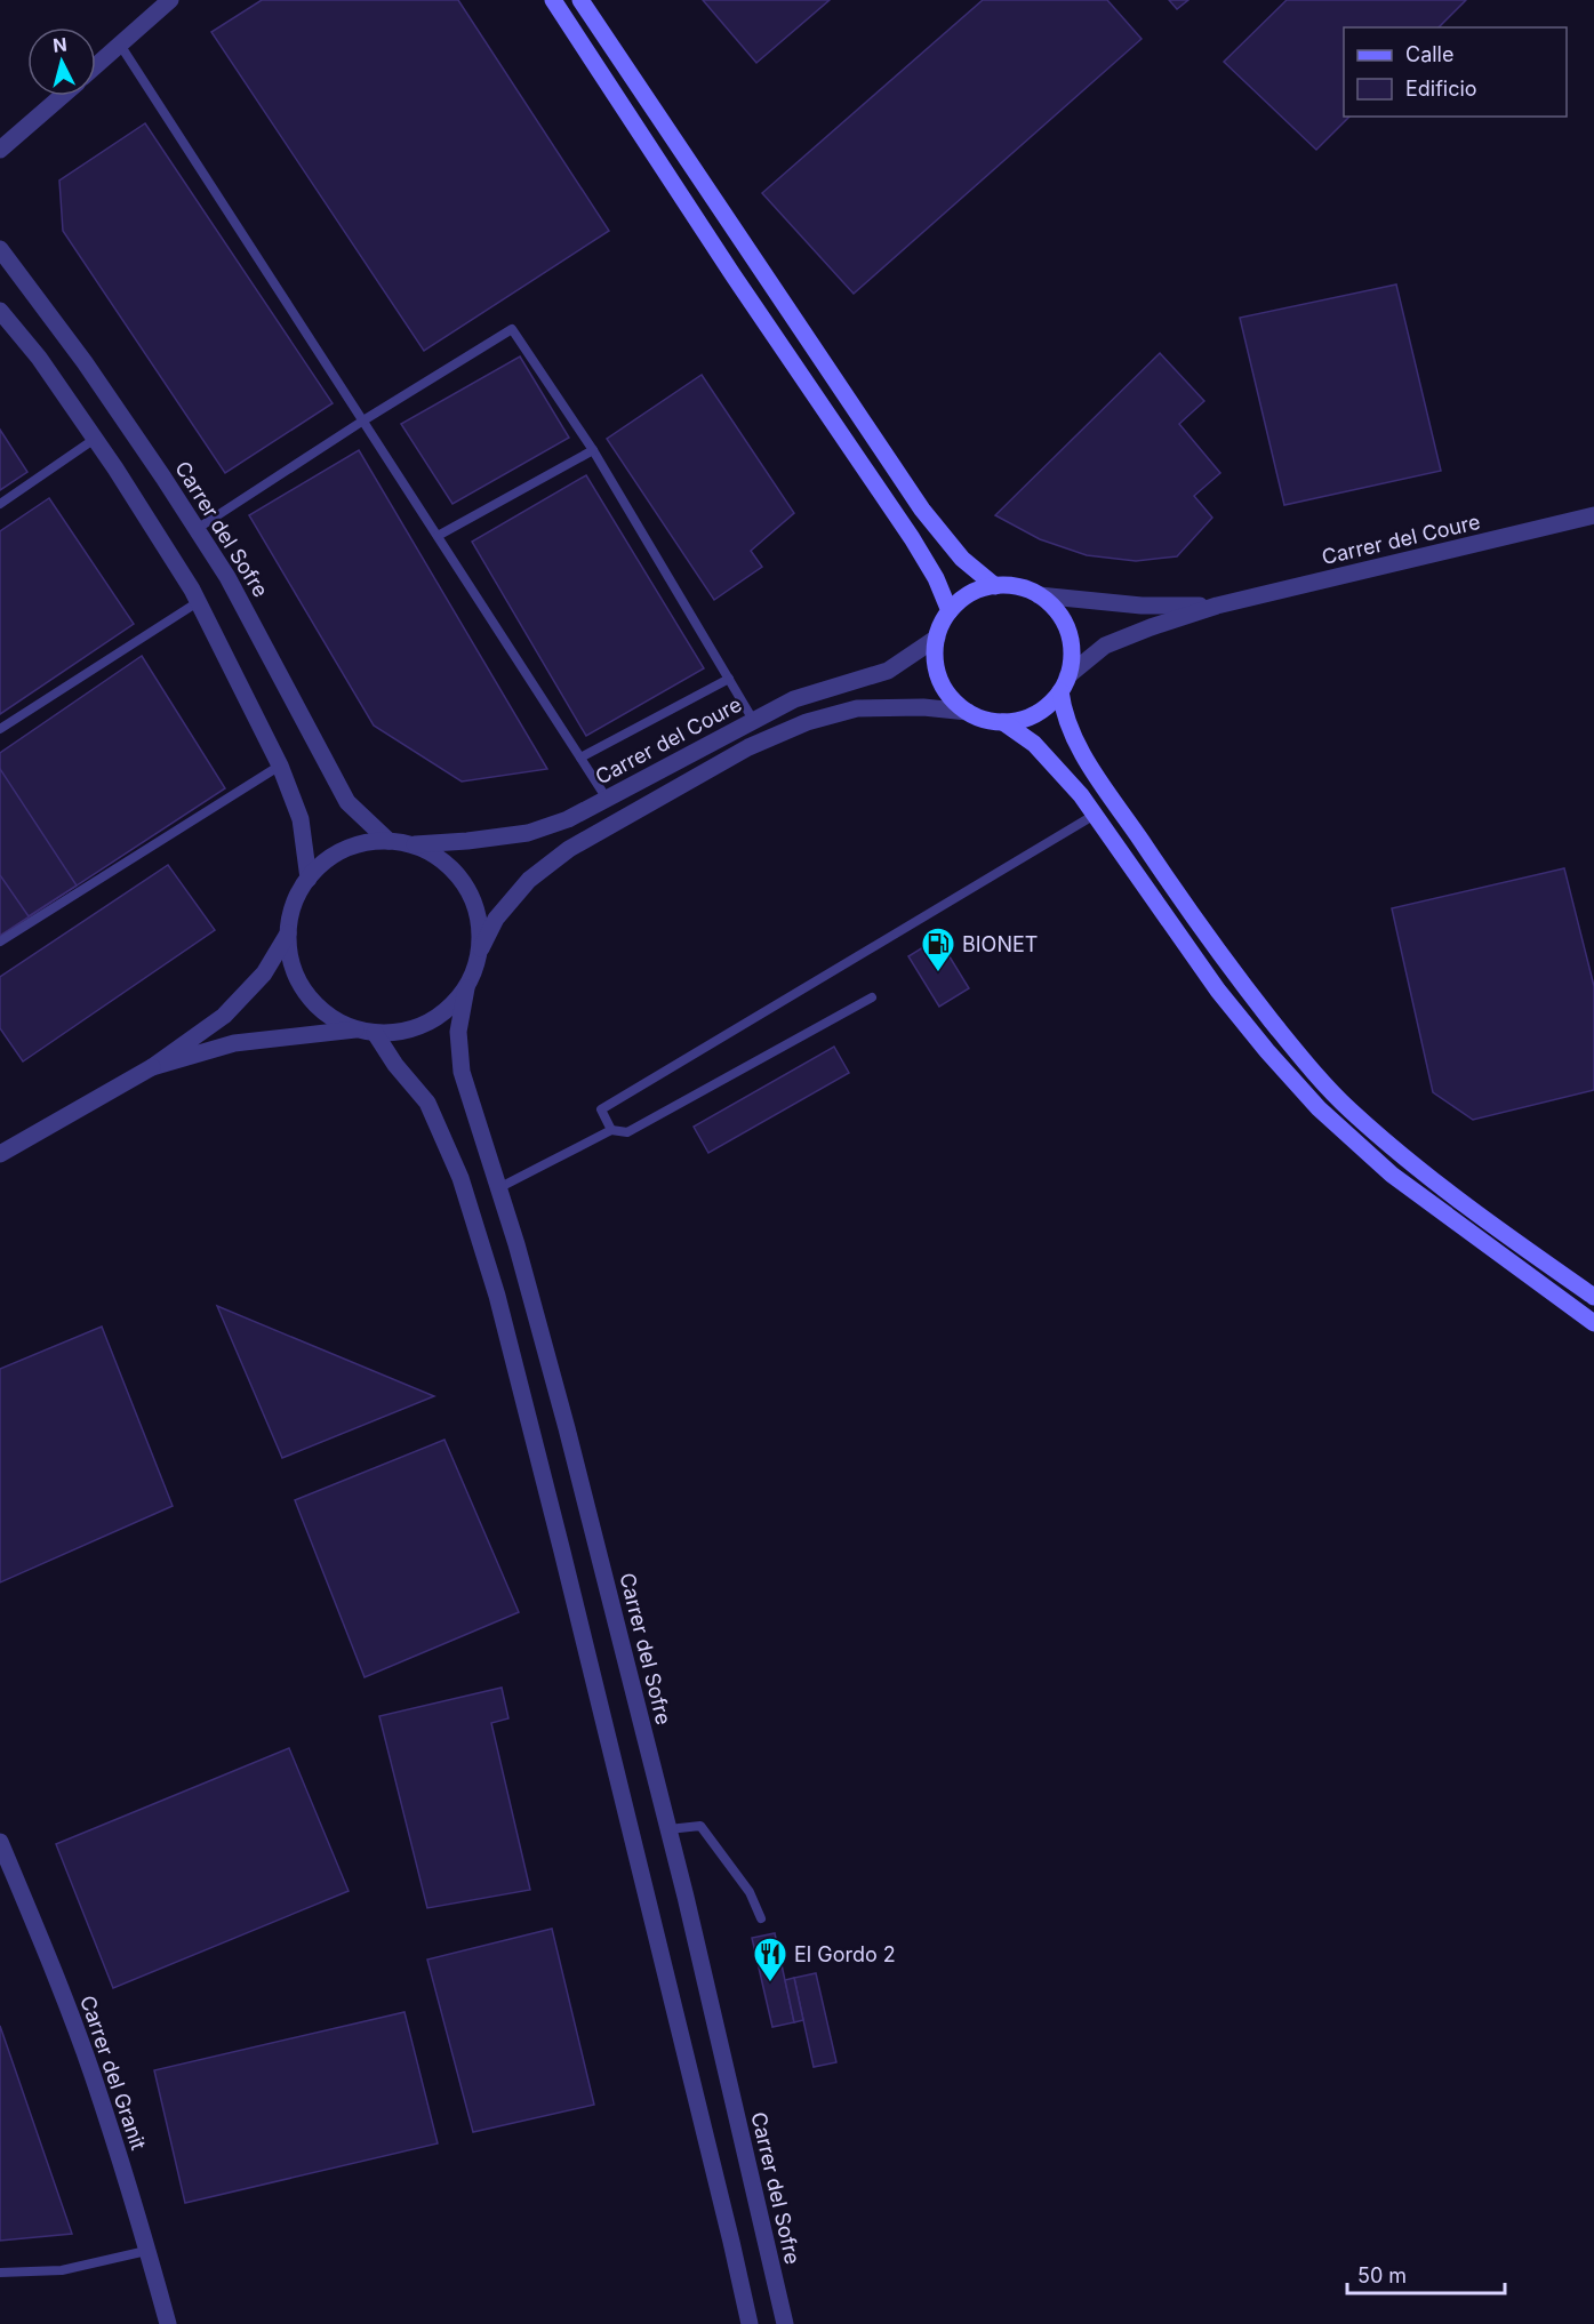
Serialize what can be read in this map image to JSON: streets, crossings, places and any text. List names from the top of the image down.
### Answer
{
  "streets": {
    "street": ["Carrer del Sofre", "Carrer del Coure", "Carrer del Granit"]
  },
  "crossings": [
    ["Carrer del Sofre", "Carrer del Coure"]
  ],
  "places": {
    "fuel station": ["BIONET"],
    "restaurant": ["El Gordo 2"]
  },
  "legend": ["Calle", "Edificio"],
  "scale_bar": "50 m",
  "north": "top"
}
